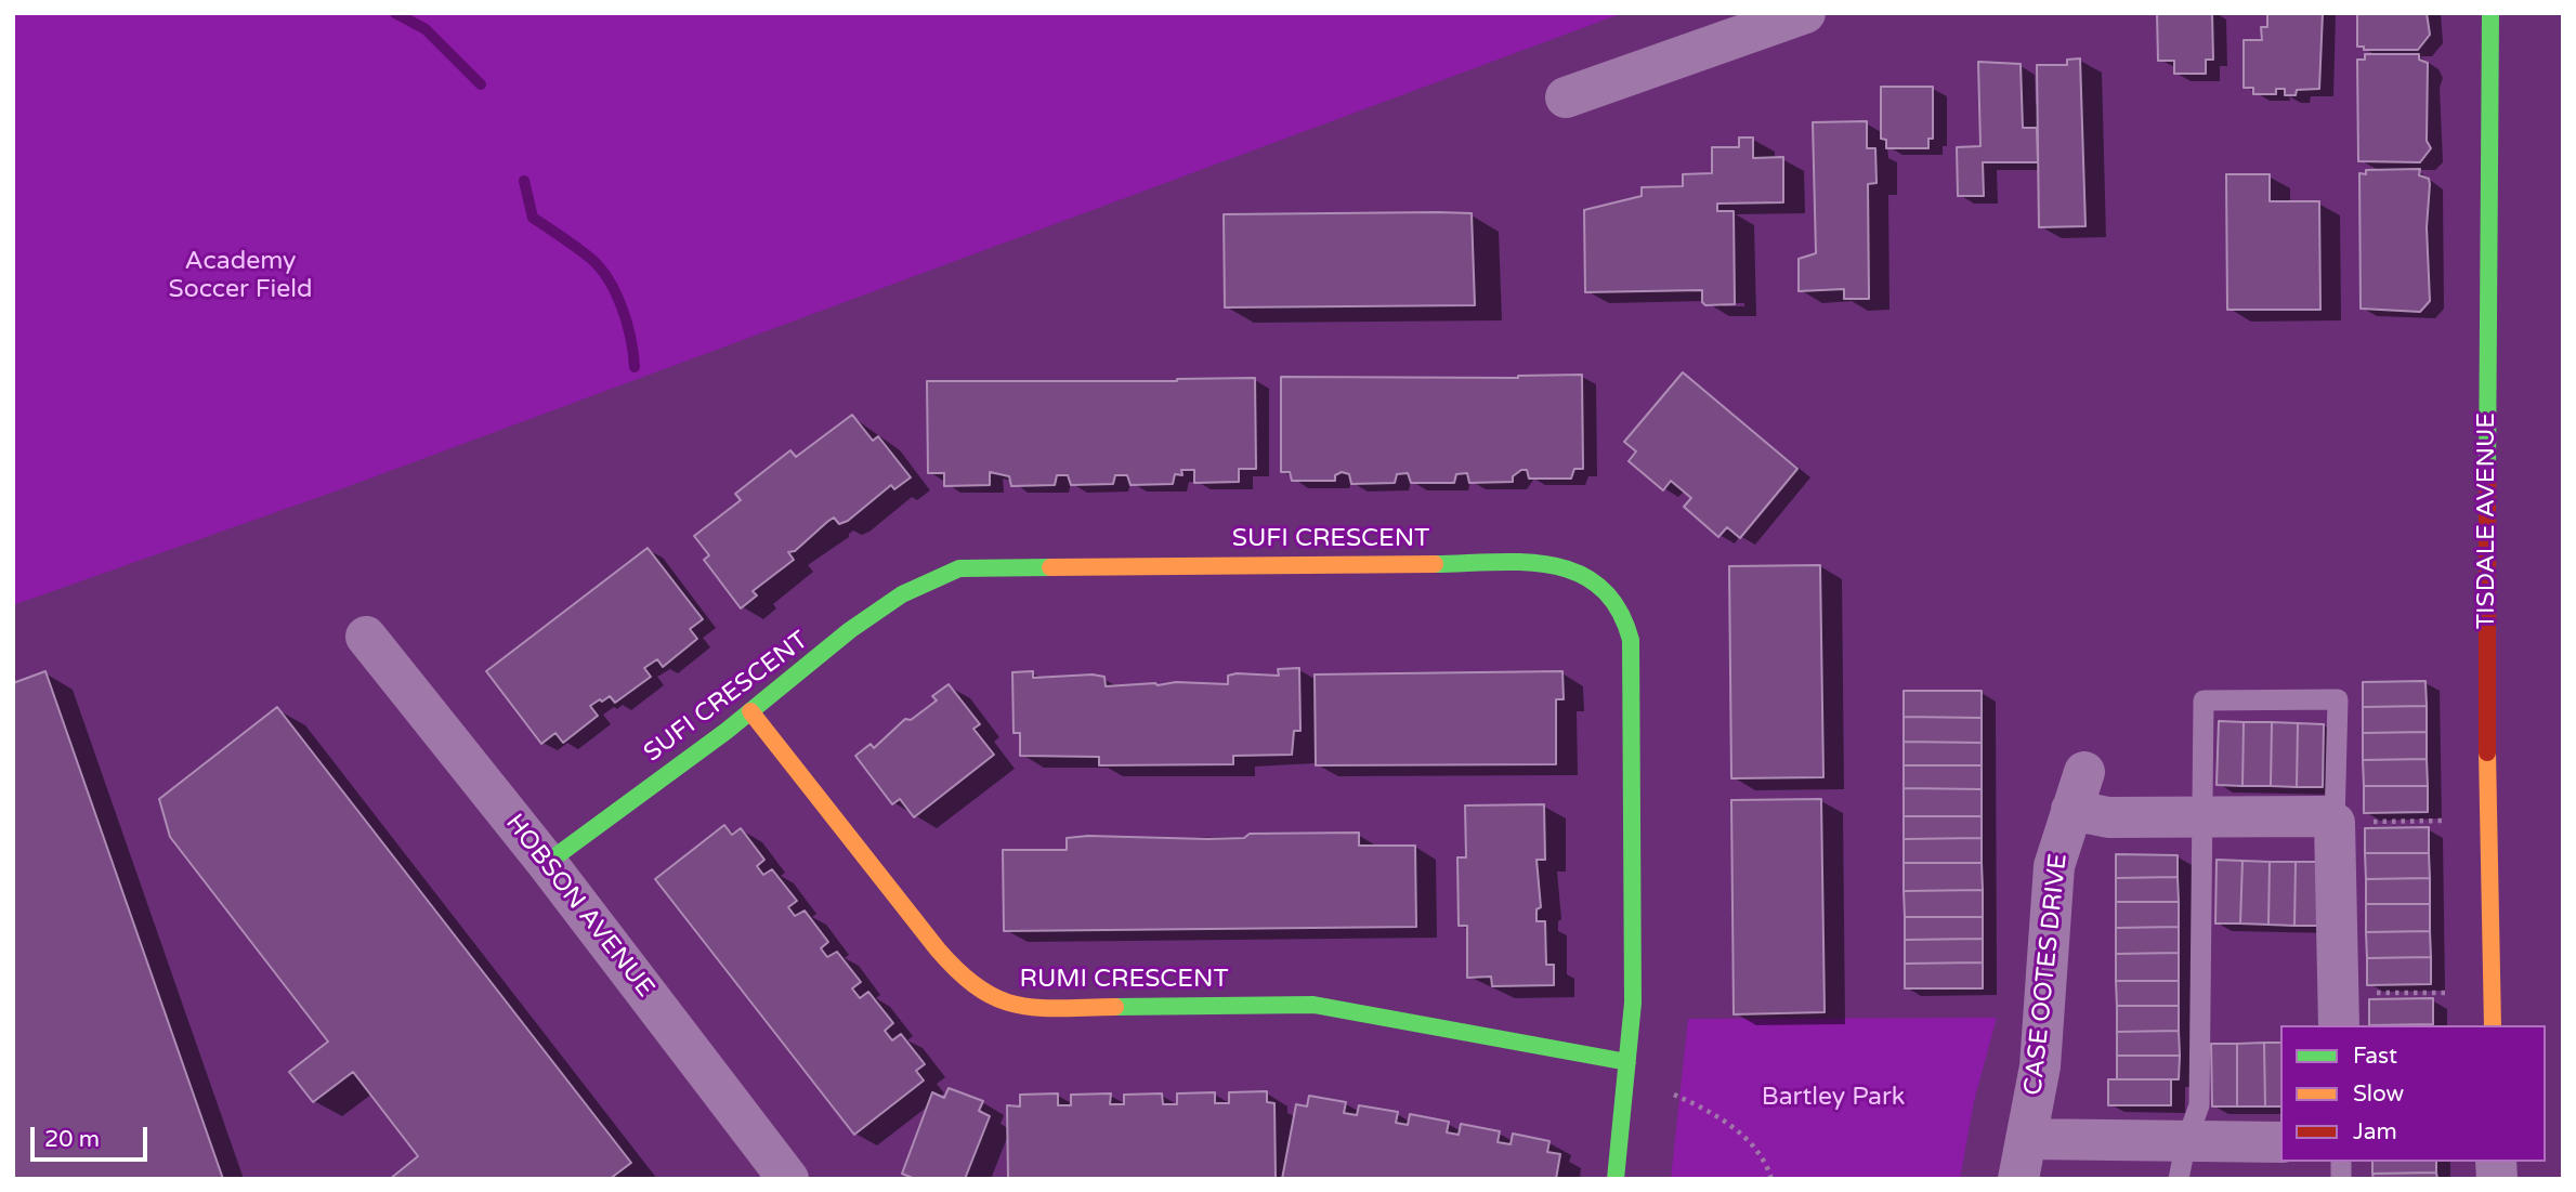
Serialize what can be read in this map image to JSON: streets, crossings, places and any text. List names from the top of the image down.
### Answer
{
  "streets": {
    "street": [
      "TISDALE AVENUE",
      "SUFI CRESCENT",
      "HOBSON AVENUE",
      "CASE OOTES DRIVE",
      "RUMI CRESCENT"
    ]
  },
  "crossings": [
    ["SUFI CRESCENT", "HOBSON AVENUE"],
    ["SUFI CRESCENT", "RUMI CRESCENT"]
  ],
  "parks": ["Academy Soccer Field", "Bartley Park"],
  "legend": ["Fast", "Slow", "Jam"],
  "scale_bar": "20 m"
}
